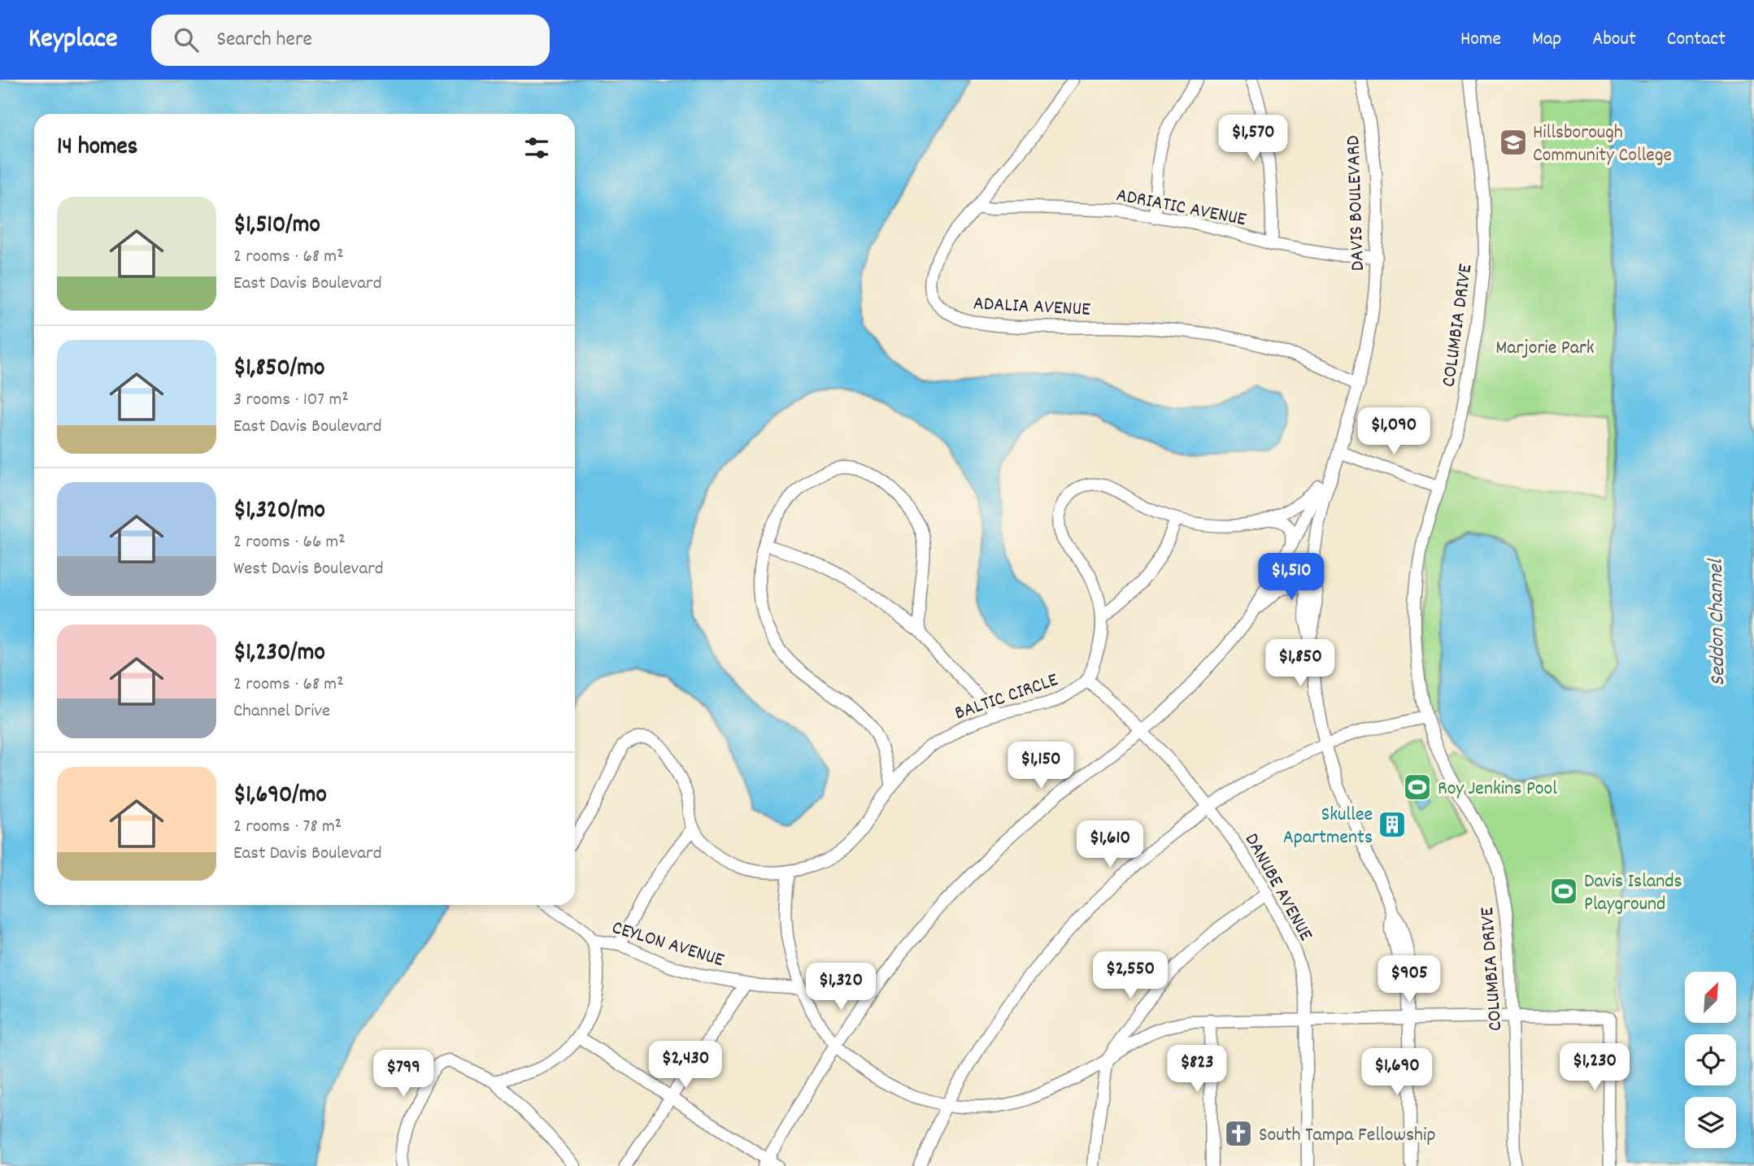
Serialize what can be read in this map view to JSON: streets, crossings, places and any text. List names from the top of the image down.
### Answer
{
  "streets": {
    "street": [
      "DAVIS BOULEVARD",
      "ADRIATIC AVENUE",
      "ADALIA AVENUE",
      "COLUMBIA DRIVE",
      "BALTIC CIRCLE",
      "DANUBE AVENUE",
      "CEYLON AVENUE"
    ]
  },
  "crossings": [
    ["DAVIS BOULEVARD", "ADRIATIC AVENUE"],
    ["DAVIS BOULEVARD", "ADALIA AVENUE"],
    ["ADRIATIC AVENUE", "ADALIA AVENUE"],
    ["BALTIC CIRCLE", "DANUBE AVENUE"]
  ],
  "water": ["Seddon Channel"],
  "parks": ["Marjorie Park"],
  "places": {
    "school or university": ["Hillsborough Community College"],
    "sports": ["Roy Jenkins Pool", "Davis Islands Playground"],
    "building": ["Skullee Apartments"],
    "church": ["South Tampa Fellowship"]
  },
  "north": "top right",
  "page": {
    "header": "Keyplace",
    "search": "Search here",
    "nav": [
      "Home",
      "Map",
      "About",
      "Contact"
    ],
    "heading": "14 homes",
    "price": [
      "$1,570",
      "$1,090",
      "$1,510",
      "$1,850",
      "$1,150",
      "$1,610",
      "$2,550",
      "$905",
      "$1,320",
      "$2,430",
      "$1,230",
      "$823",
      "$1,690",
      "$799"
    ],
    "list": [
      {
        "name": "$1,510/mo",
        "note": "2 rooms · 68 m² · East Davis Boulevard"
      },
      {
        "name": "$1,850/mo",
        "note": "3 rooms · 107 m² · East Davis Boulevard"
      },
      {
        "name": "$1,320/mo",
        "note": "2 rooms · 66 m² · West Davis Boulevard"
      },
      {
        "name": "$1,230/mo",
        "note": "2 rooms · 68 m² · Channel Drive"
      },
      {
        "name": "$1,690/mo",
        "note": "2 rooms · 78 m² · East Davis Boulevard"
      }
    ]
  }
}
